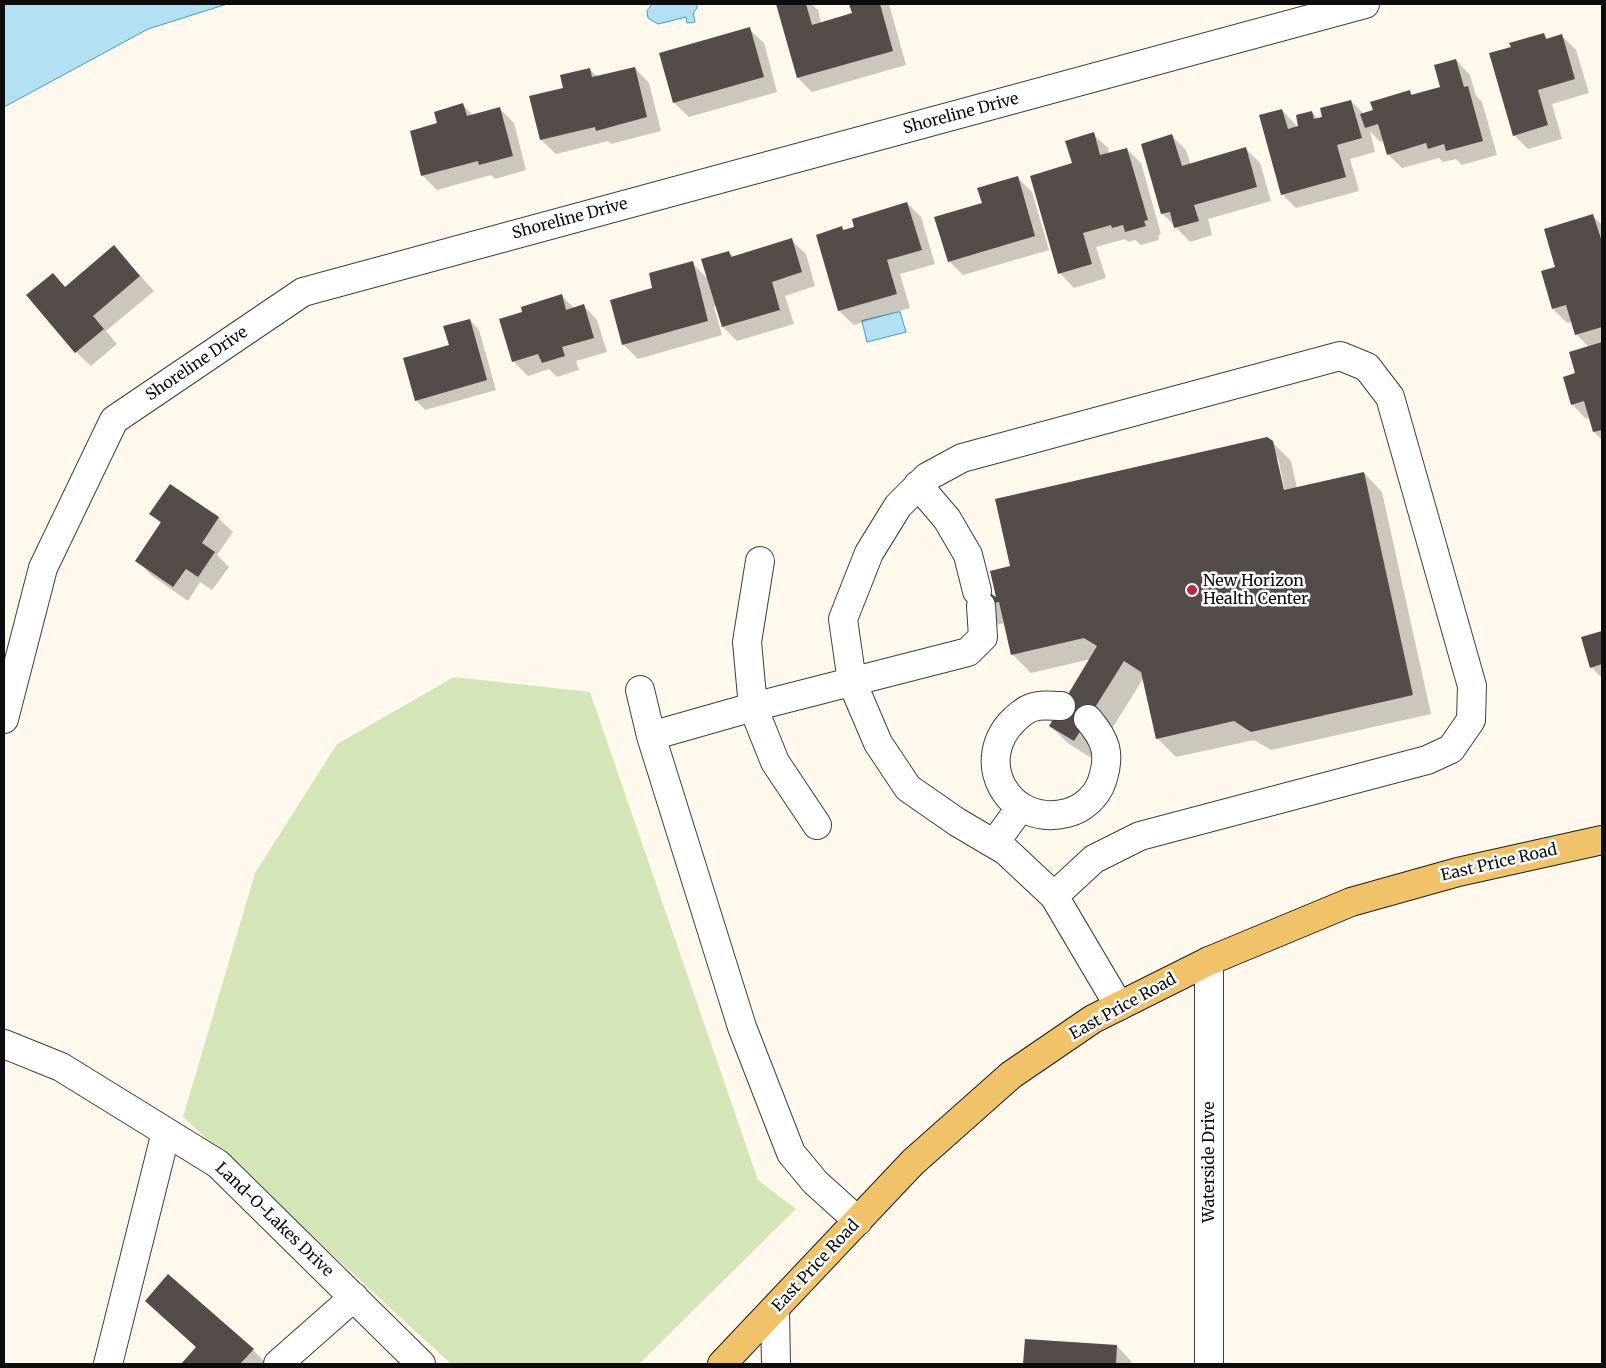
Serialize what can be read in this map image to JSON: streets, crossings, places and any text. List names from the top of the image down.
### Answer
{
  "streets": {
    "main road": ["East Price Road"],
    "street": ["Shoreline Drive", "Waterside Drive", "Land-O-Lakes Drive"]
  },
  "crossings": [
    ["East Price Road", "Waterside Drive"]
  ],
  "places": ["New Horizon Health Center"]
}
